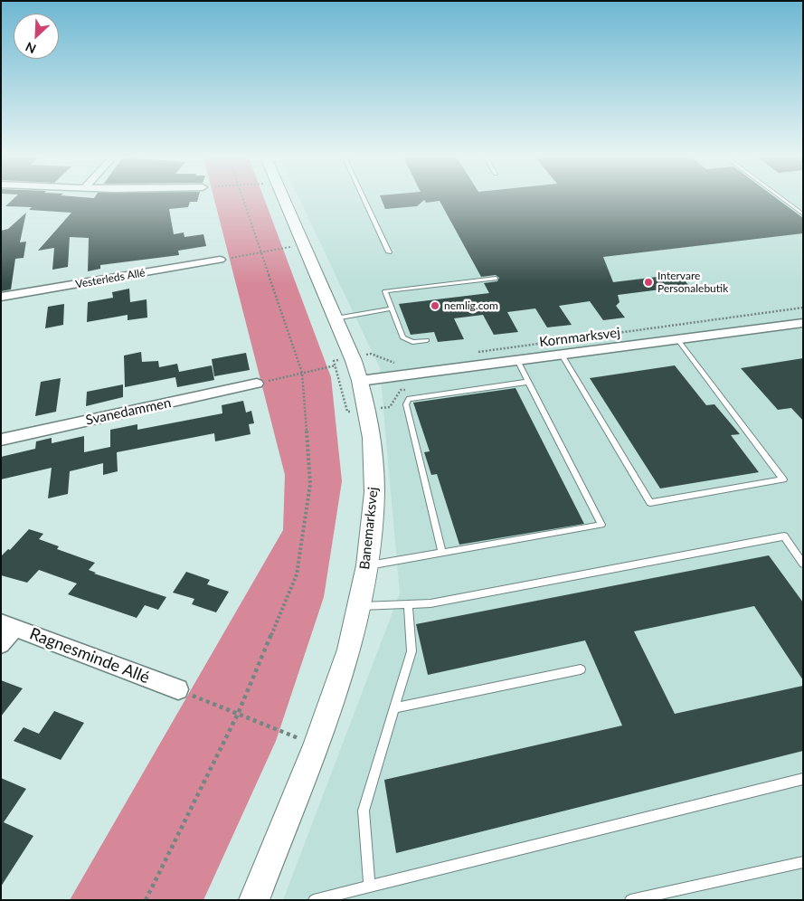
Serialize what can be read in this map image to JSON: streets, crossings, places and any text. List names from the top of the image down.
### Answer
{
  "streets": {
    "street": [
      "Vesterleds Allé",
      "Kornmarksvej",
      "Svanedammen",
      "Banemarksvej",
      "Ragnesminde Allé"
    ]
  },
  "crossings": [
    ["Kornmarksvej", "Banemarksvej"]
  ],
  "places": ["Intervare Personalebutik", "nemlig.com"],
  "north": "bottom left"
}
